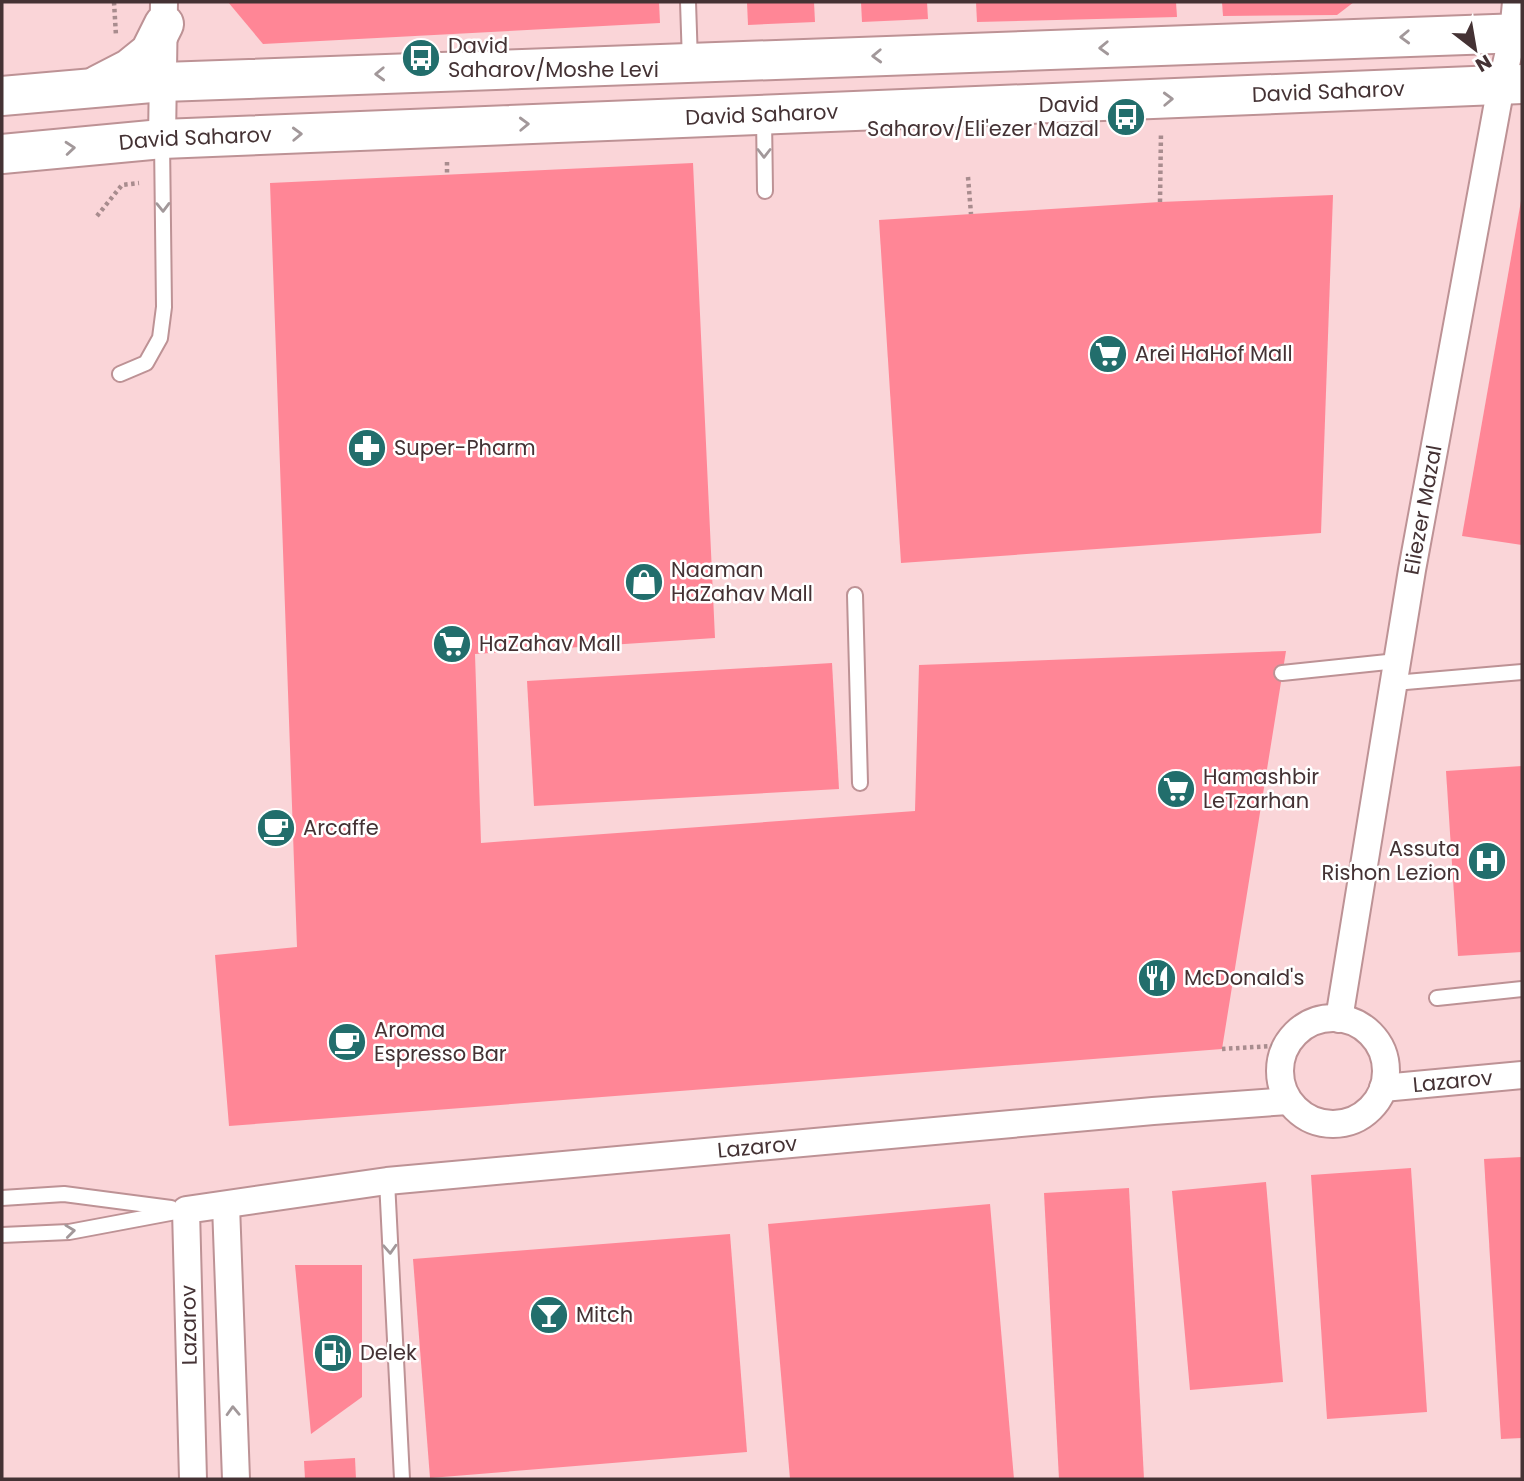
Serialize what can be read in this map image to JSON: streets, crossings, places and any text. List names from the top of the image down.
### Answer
{
  "streets": {
    "street": ["David Saharov", "Eliezer Mazal", "Lazarov"]
  },
  "crossings": [
    ["David Saharov", "Eliezer Mazal"],
    ["Eliezer Mazal", "Lazarov"]
  ],
  "places": {
    "bus stop": ["David Saharov/Moshe Levi", "David Saharov/Eli'ezer Mazal"],
    "supermarket": ["Arei HaHof Mall", "HaZahav Mall", "Hamashbir LeTzarhan"],
    "pharmacy": ["Super-Pharm"],
    "shop": ["Naaman HaZahav Mall"],
    "cafe": ["Arcaffe", "Aroma Espresso Bar"],
    "hospital": ["Assuta Rishon Lezion"],
    "restaurant": ["McDonald's"],
    "bar": ["Mitch"],
    "fuel station": ["Delek"]
  },
  "north": "bottom right"
}
